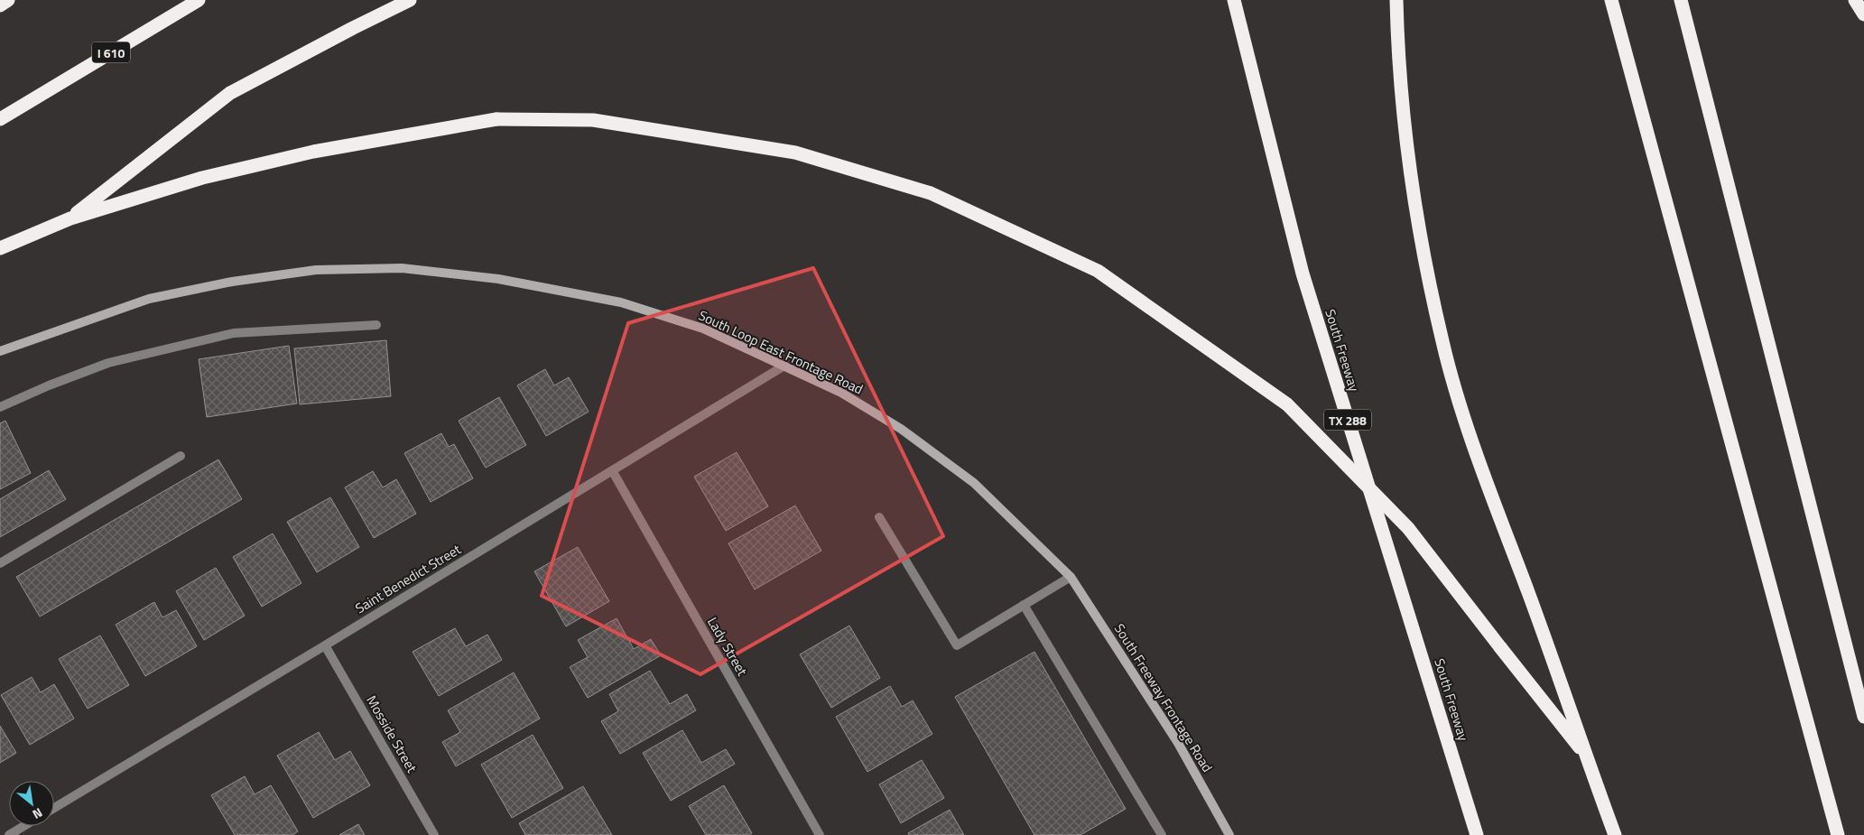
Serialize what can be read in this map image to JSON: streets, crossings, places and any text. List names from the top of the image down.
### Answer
{
  "streets": {
    "highway": ["I 610", "South Freeway", "TX 288"],
    "main road": ["South Loop East Frontage Road", "South Freeway Frontage Road"],
    "street": ["Saint Benedict Street", "Lady Street", "Mosside Street"]
  },
  "crossings": [
    ["South Loop East Frontage Road", "Saint Benedict Street"],
    ["South Loop East Frontage Road", "South Freeway Frontage Road"],
    ["Saint Benedict Street", "Lady Street"],
    ["Saint Benedict Street", "Mosside Street"]
  ],
  "north": "bottom right"
}
